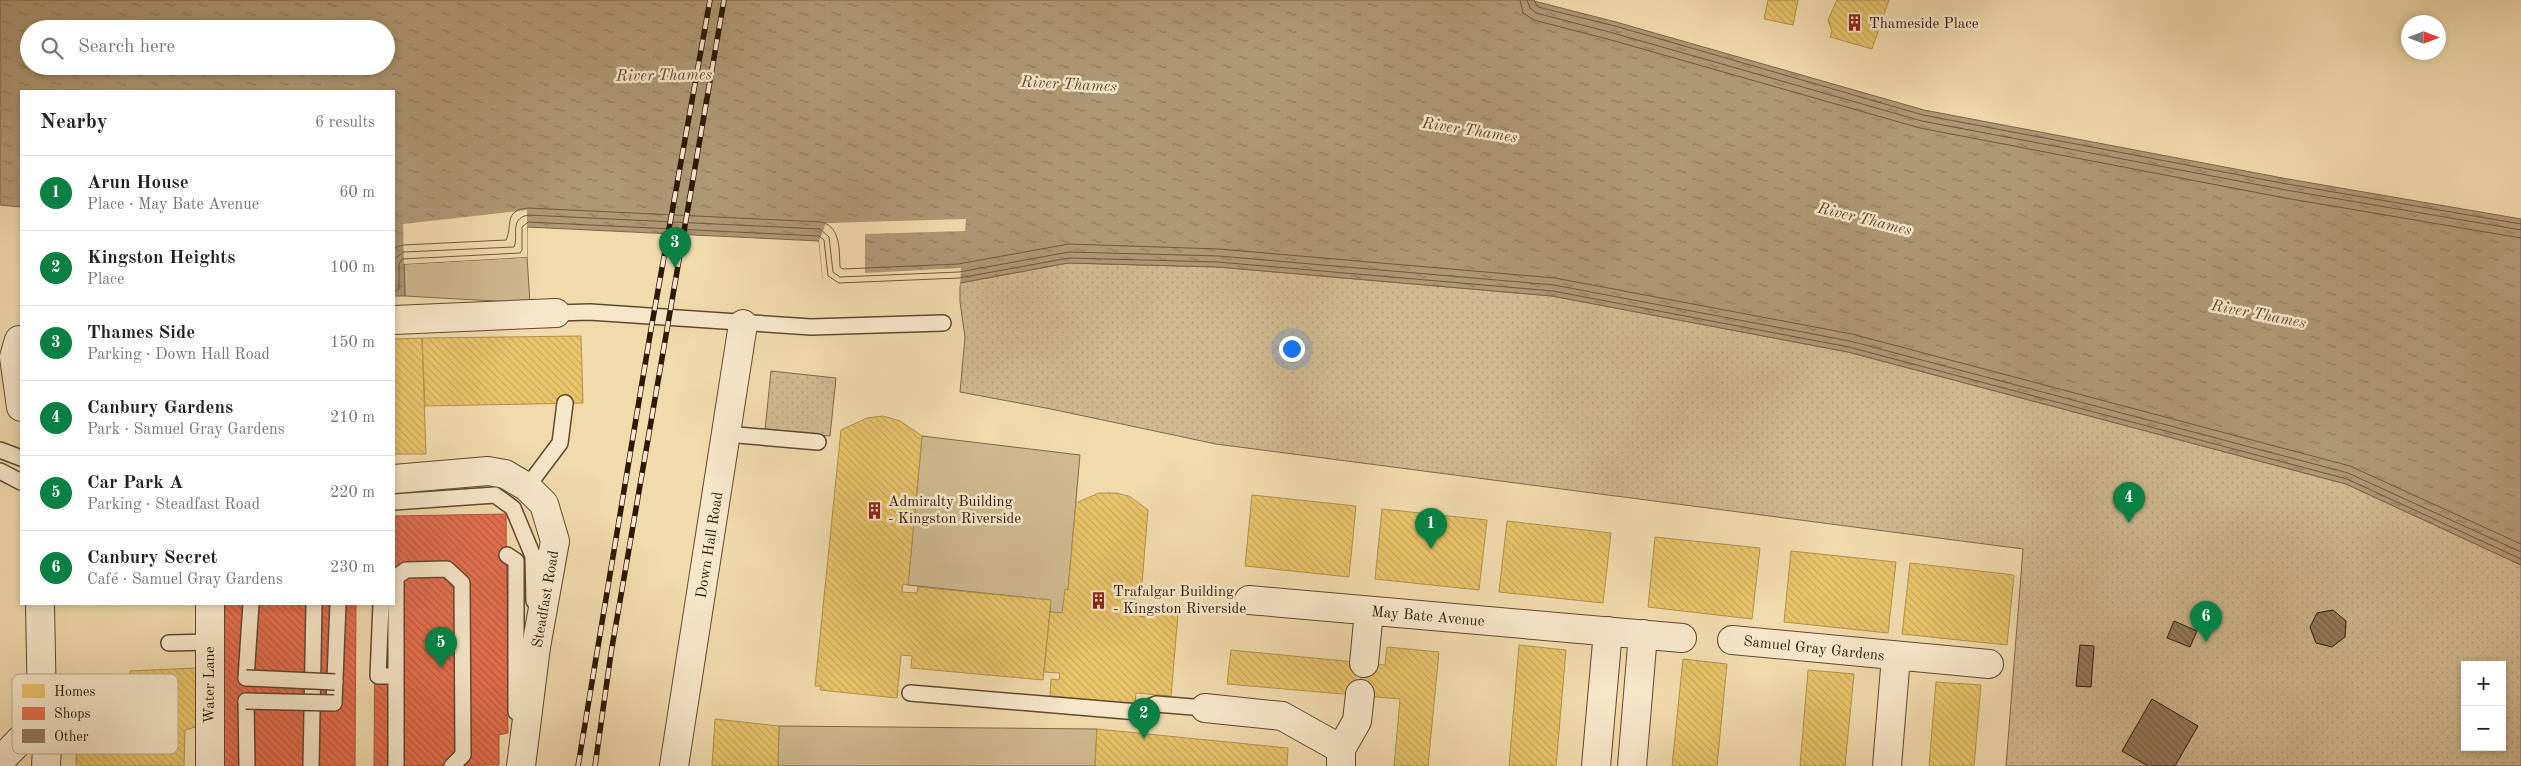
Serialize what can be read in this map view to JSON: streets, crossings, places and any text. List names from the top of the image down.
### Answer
{
  "streets": {
    "street": [
      "Down Hall Road",
      "Steadfast Road",
      "May Bate Avenue",
      "Samuel Gray Gardens",
      "Water Lane"
    ]
  },
  "water": ["River Thames"],
  "places": {
    "building": ["Thameside Place", "Admiralty Building - Kingston Riverside", "Trafalgar Building - Kingston Riverside"]
  },
  "legend": ["Homes", "Shops", "Other"],
  "north": "right",
  "page": {
    "search": "Search here",
    "heading": ["Nearby", "6 results"],
    "list": [
      {
        "mark": "1",
        "name": "Arun House",
        "note": "Place · May Bate Avenue",
        "value": "60 m"
      },
      {
        "mark": "2",
        "name": "Kingston Heights",
        "note": "Place",
        "value": "100 m"
      },
      {
        "mark": "3",
        "name": "Thames Side",
        "note": "Parking · Down Hall Road",
        "value": "150 m"
      },
      {
        "mark": "4",
        "name": "Canbury Gardens",
        "note": "Park · Samuel Gray Gardens",
        "value": "210 m"
      },
      {
        "mark": "5",
        "name": "Car Park A",
        "note": "Parking · Steadfast Road",
        "value": "220 m"
      },
      {
        "mark": "6",
        "name": "Canbury Secret",
        "note": "Café · Samuel Gray Gardens",
        "value": "230 m"
      }
    ],
    "pins": [
      "3",
      "4",
      "1",
      "6",
      "5",
      "2"
    ],
    "map_buttons": ["+", "−"]
  }
}
